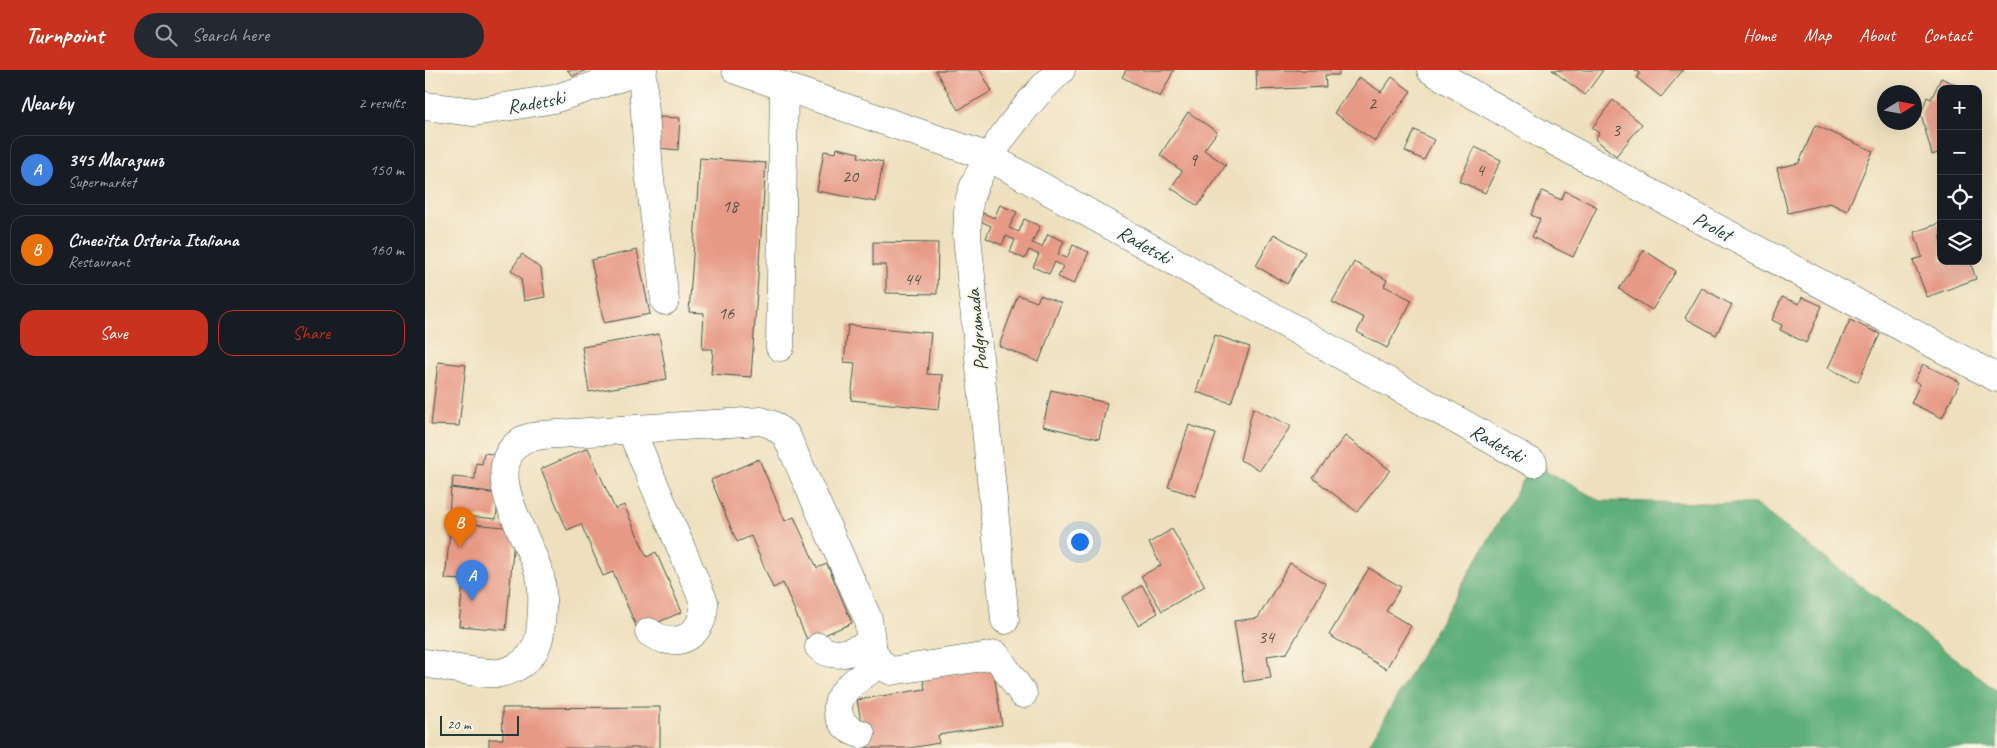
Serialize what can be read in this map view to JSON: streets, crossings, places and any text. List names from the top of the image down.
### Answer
{
  "streets": {
    "street": ["Radetski", "Prolet", "Podgramada"]
  },
  "crossings": [
    ["Radetski", "Podgramada"]
  ],
  "house_numbers": [
    "2",
    "3",
    "9",
    "4",
    "20",
    "18",
    "44",
    "16",
    "34"
  ],
  "scale_bar": "20 m",
  "north": "right",
  "page": {
    "header": "Turnpoint",
    "search": "Search here",
    "nav": [
      "Home",
      "Map",
      "About",
      "Contact"
    ],
    "heading": ["Nearby", "2 results"],
    "map_buttons": ["+", "−"],
    "list": [
      {
        "mark": "A",
        "name": "345 Магазинъ",
        "note": "Supermarket",
        "value": "150 m"
      },
      {
        "mark": "B",
        "name": "Cinecitta Osteria Italiana",
        "note": "Restaurant",
        "value": "160 m"
      }
    ],
    "buttons": ["Save", "Share"],
    "pins": ["B", "A"],
    "scale": "20 m"
  }
}
